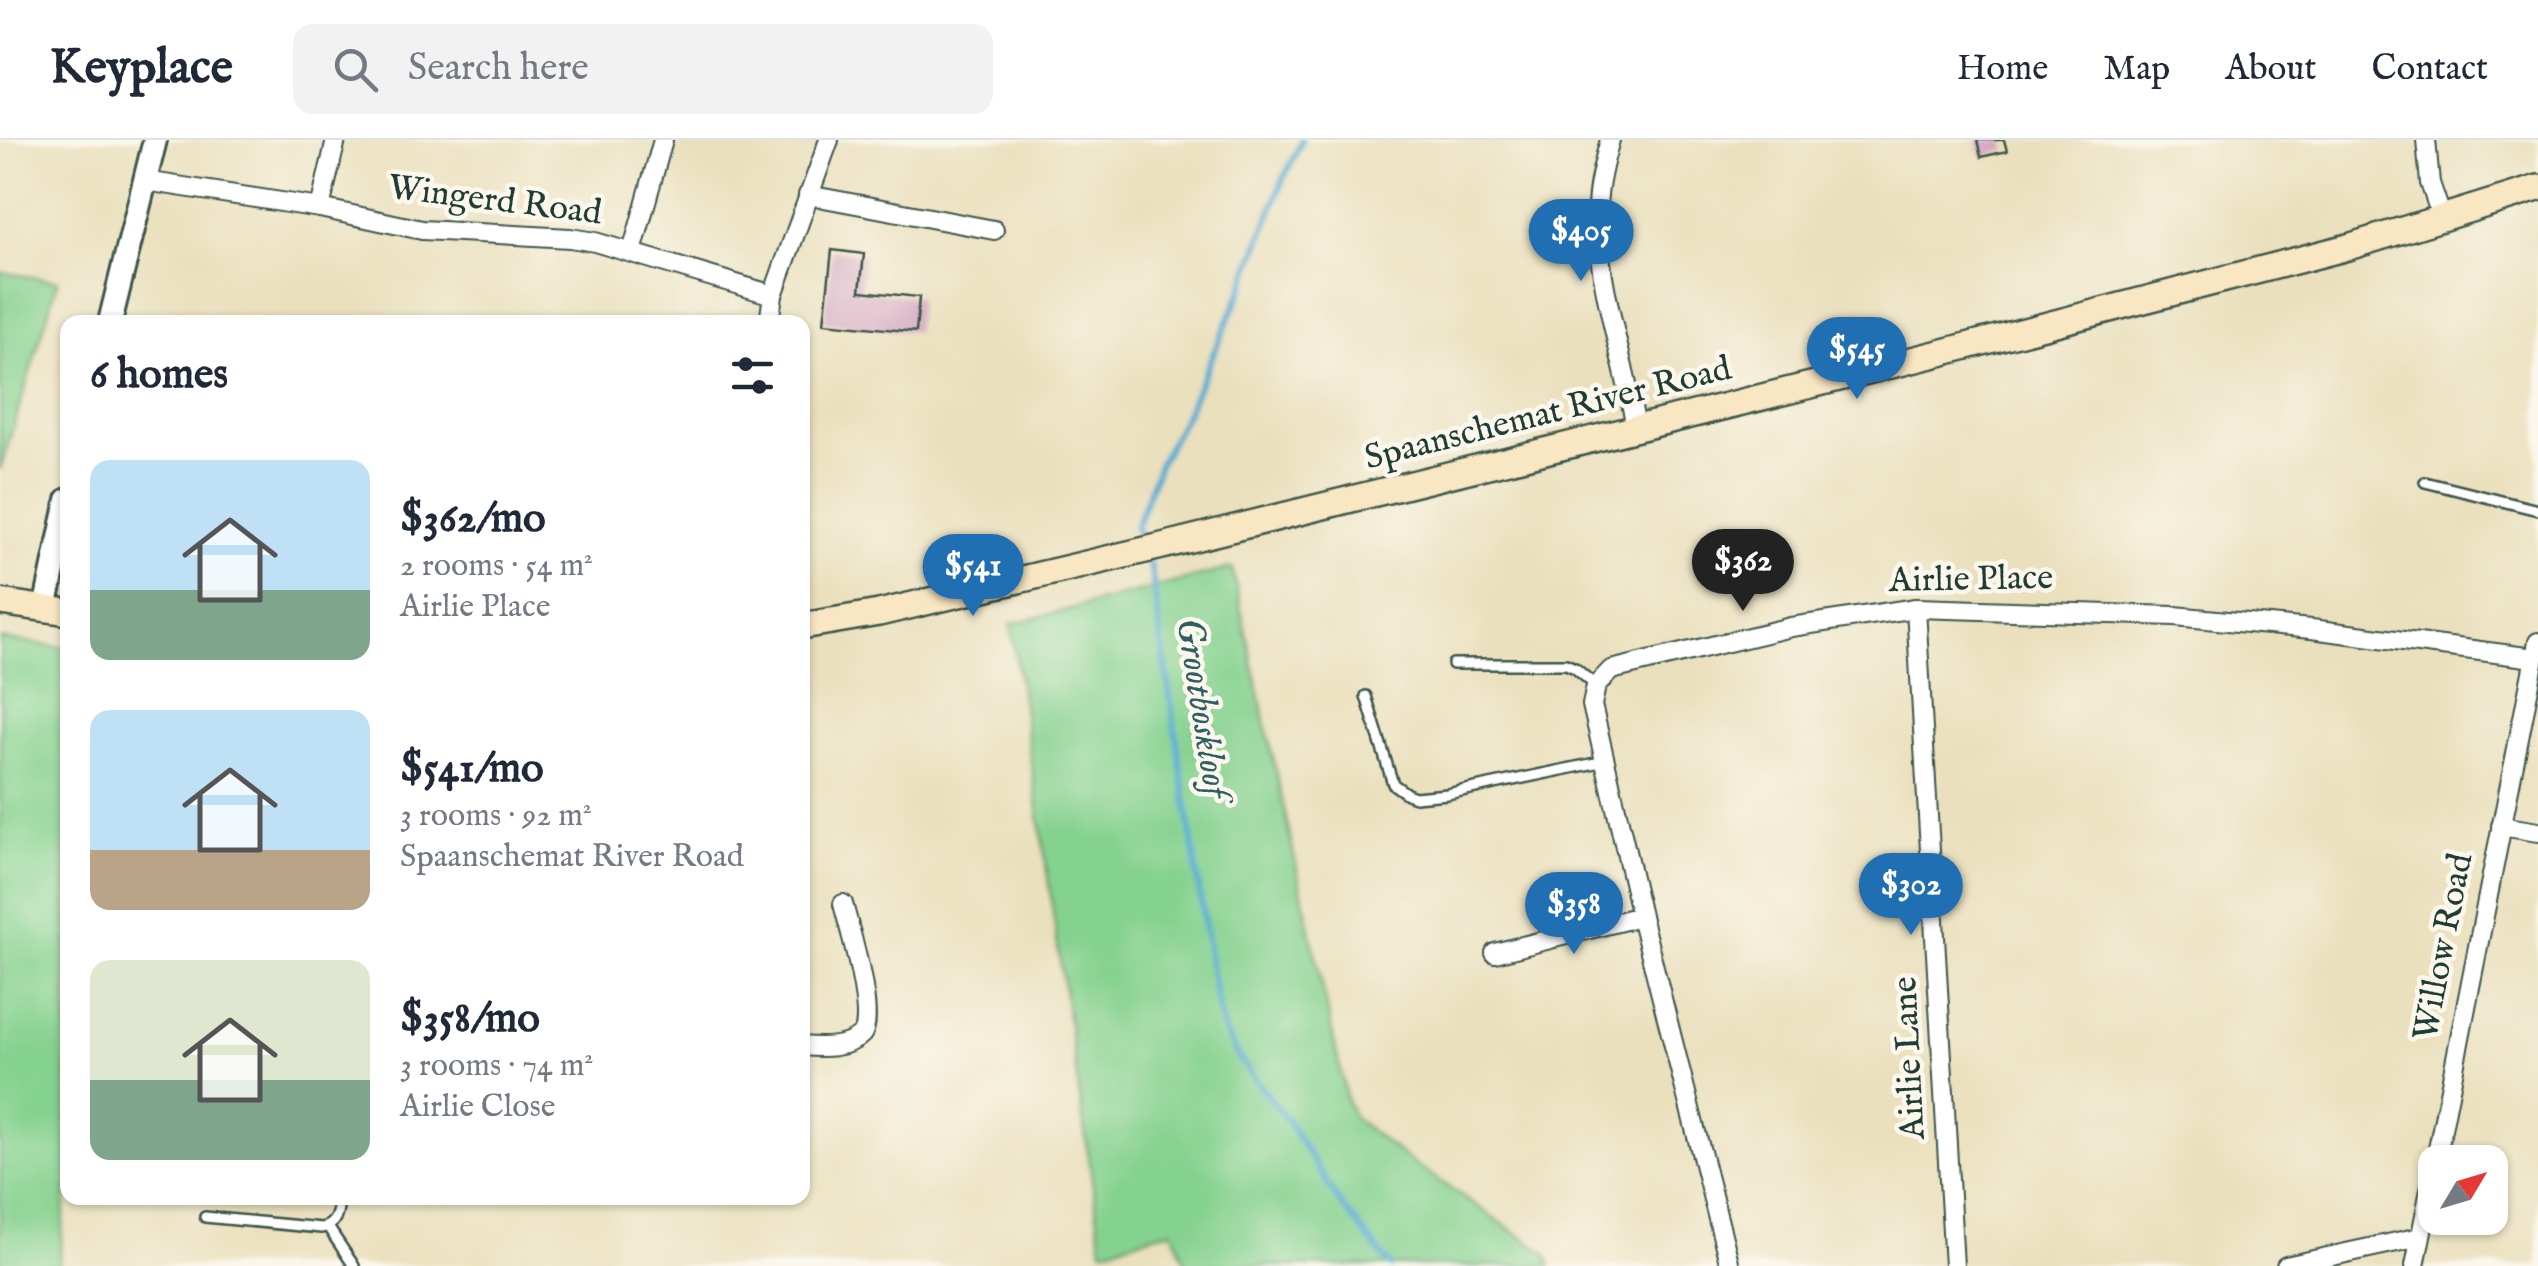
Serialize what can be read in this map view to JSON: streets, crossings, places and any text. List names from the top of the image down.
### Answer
{
  "streets": {
    "main road": ["Spaanschemat River Road"],
    "street": [
      "Wingerd Road",
      "Airlie Place",
      "Willow Road",
      "Airlie Lane"
    ]
  },
  "crossings": [
    ["Airlie Place", "Willow Road"],
    ["Airlie Place", "Airlie Lane"]
  ],
  "water": ["Grootboskloof"],
  "north": "top right",
  "page": {
    "header": "Keyplace",
    "search": "Search here",
    "nav": [
      "Home",
      "Map",
      "About",
      "Contact"
    ],
    "price": [
      "$405",
      "$545",
      "$362",
      "$541",
      "$302",
      "$358"
    ],
    "heading": "6 homes",
    "list": [
      {
        "name": "$362/mo",
        "note": "2 rooms · 54 m² · Airlie Place"
      },
      {
        "name": "$541/mo",
        "note": "3 rooms · 92 m² · Spaanschemat River Road"
      },
      {
        "name": "$358/mo",
        "note": "3 rooms · 74 m² · Airlie Close"
      }
    ]
  }
}
